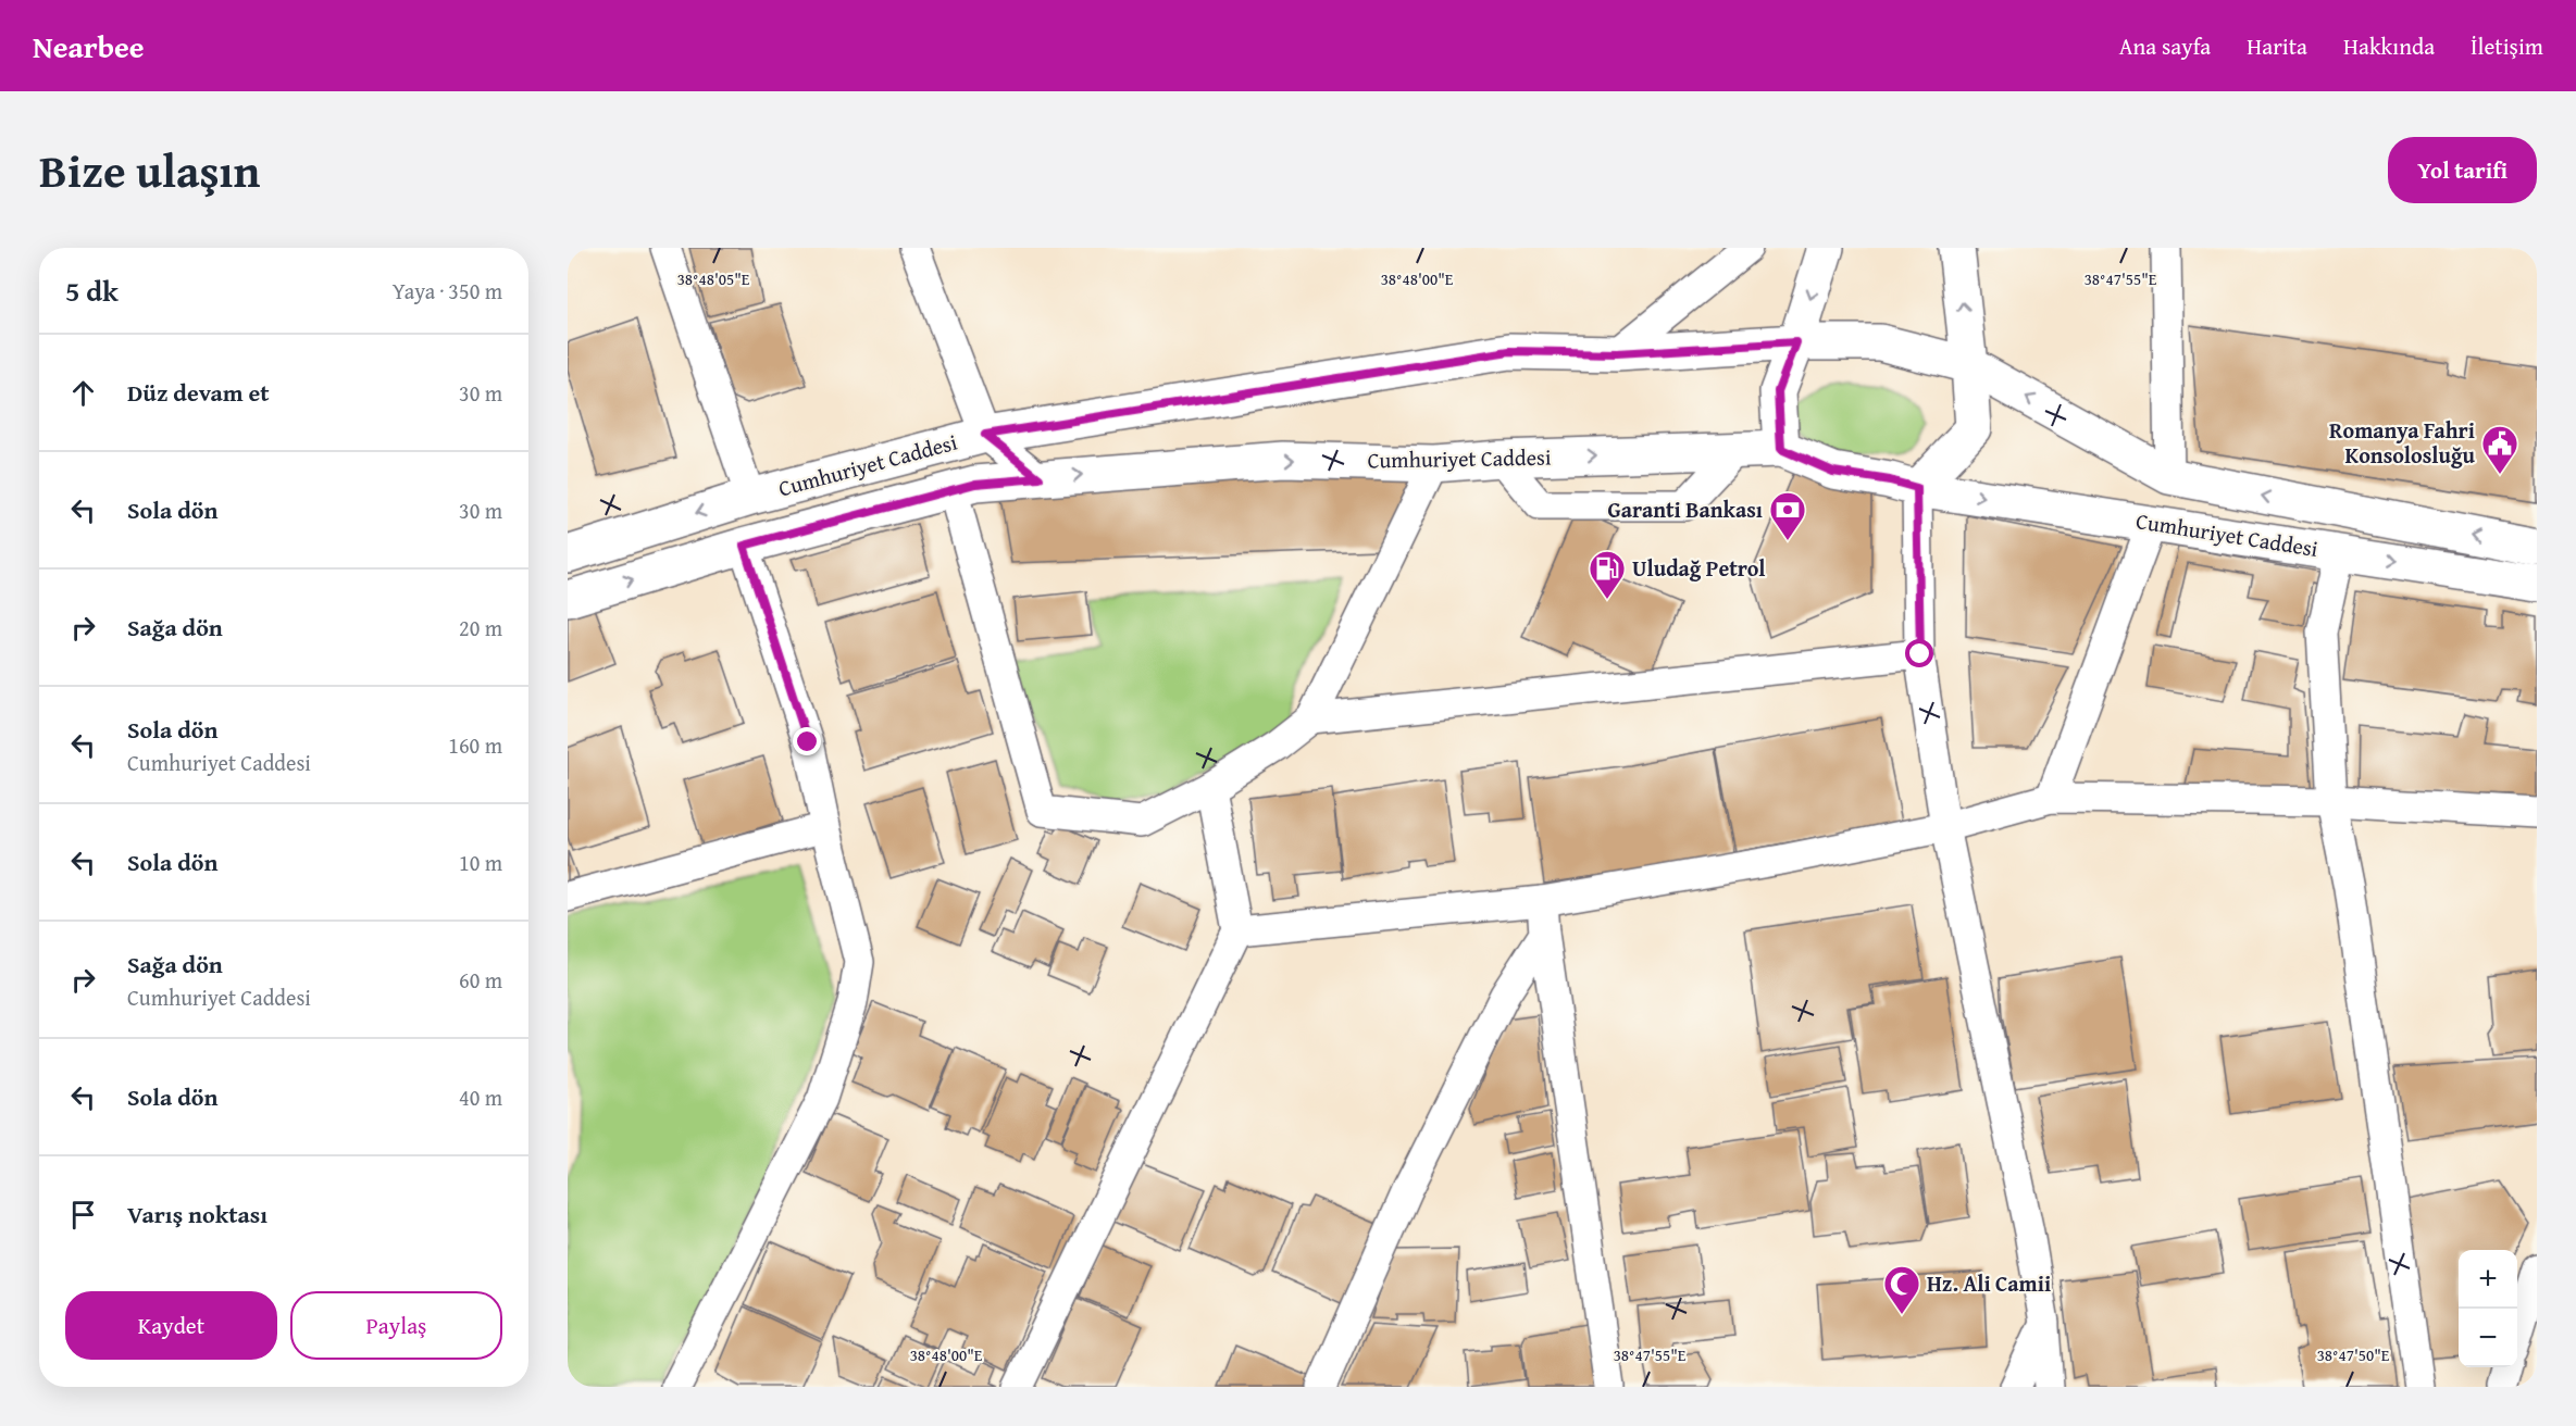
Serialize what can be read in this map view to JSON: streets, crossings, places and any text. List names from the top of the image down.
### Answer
{
  "streets": {
    "main road": ["Cumhuriyet Caddesi"]
  },
  "places": {
    "public building": ["Romanya Fahri Konsolosluğu"],
    "bank": ["Garanti Bankası"],
    "fuel station": ["Uludağ Petrol"],
    "mosque": ["Hz. Ali Camii"]
  },
  "page": {
    "header": "Nearbee",
    "nav": [
      "Ana sayfa",
      "Harita",
      "Hakkında",
      "İletişim"
    ],
    "title": "Bize ulaşın",
    "buttons": [
      "Yol tarifi",
      ["Kaydet", "Paylaş"]
    ],
    "heading": ["5 dk", "Yaya · 350 m"],
    "list": [
      ["Düz devam et", "30 m"],
      ["Sola dön", "30 m"],
      ["Sağa dön", "20 m"],
      ["Sola dön", "Cumhuriyet Caddesi", "160 m"],
      ["Sola dön", "10 m"],
      ["Sağa dön", "Cumhuriyet Caddesi", "60 m"],
      ["Sola dön", "40 m"],
      "Varış noktası"
    ],
    "map_buttons": ["+", "−"]
  },
  "coordinates": [
    "38°48'05\"E",
    "38°48'00\"E",
    "38°47'55\"E",
    "38°47'50\"E"
  ]
}
